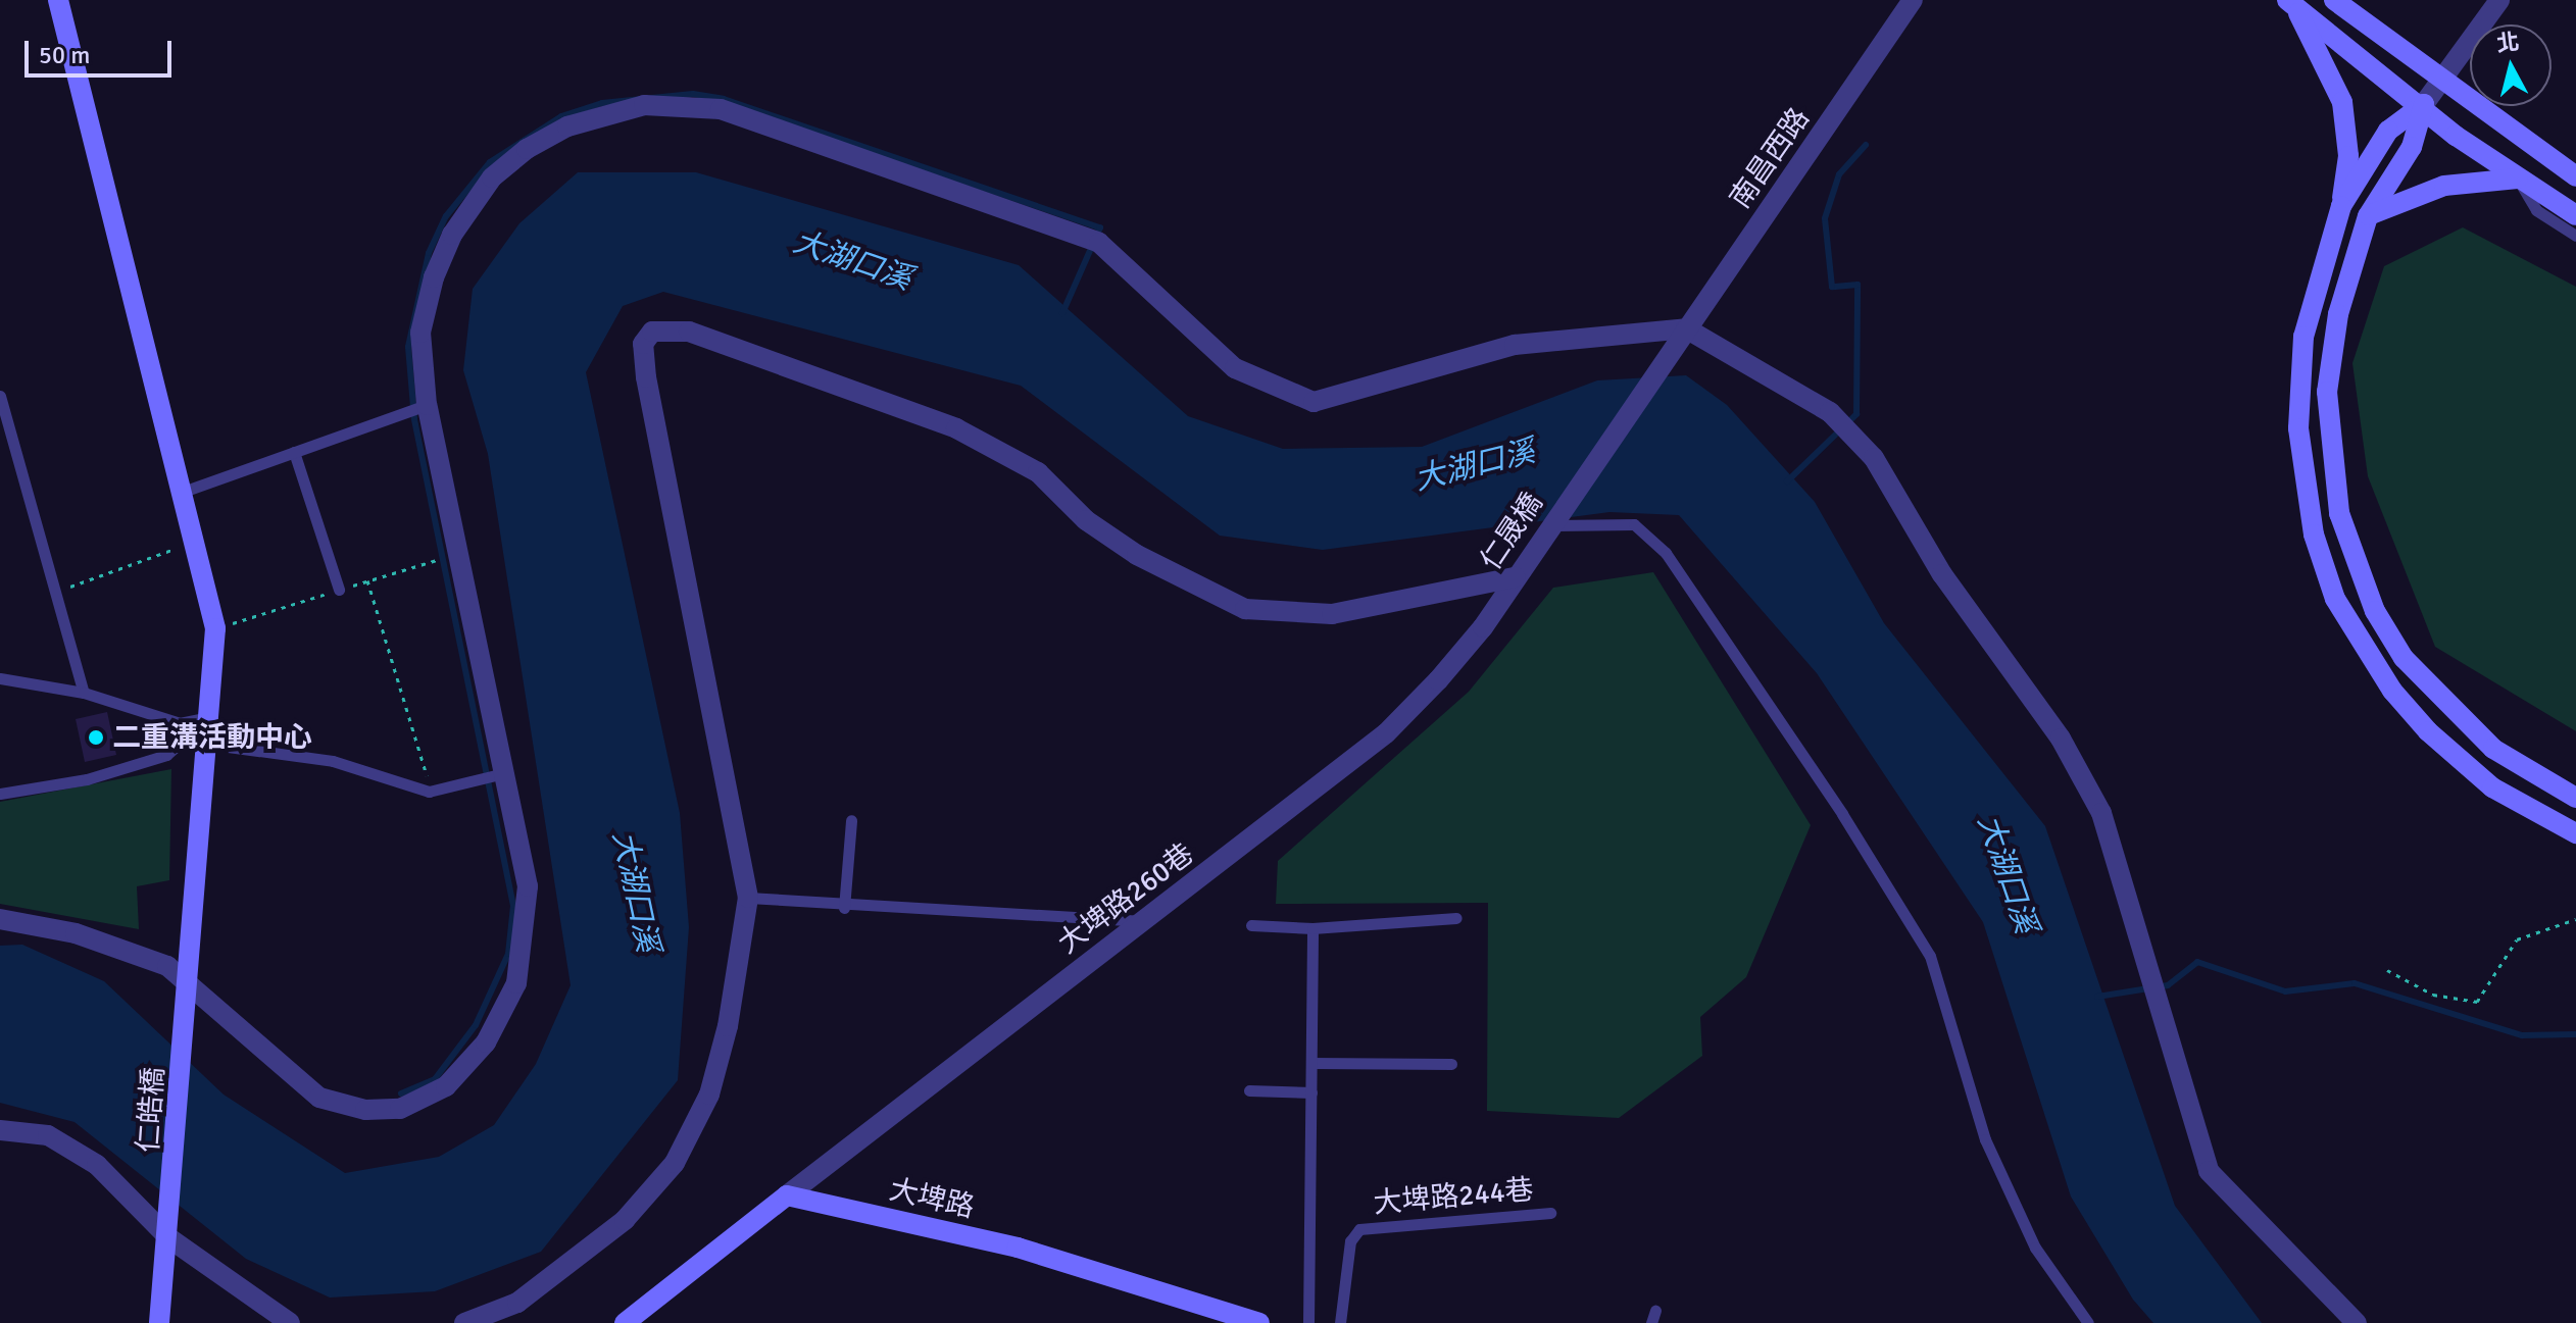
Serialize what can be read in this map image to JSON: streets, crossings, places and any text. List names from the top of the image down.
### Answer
{
  "streets": {
    "street": [
      "南昌西路",
      "仁晟橋",
      "大埤路260巷",
      "仁皓橋",
      "大埤路"
    ],
    "lane": ["大埤路244巷"]
  },
  "crossings": [
    ["南昌西路", "仁晟橋"],
    ["仁晟橋", "大埤路260巷"],
    ["大埤路260巷", "大埤路"]
  ],
  "water": ["大湖口溪"],
  "places": ["二重溝活動中心"],
  "scale_bar": "50 m",
  "north": "top"
}
